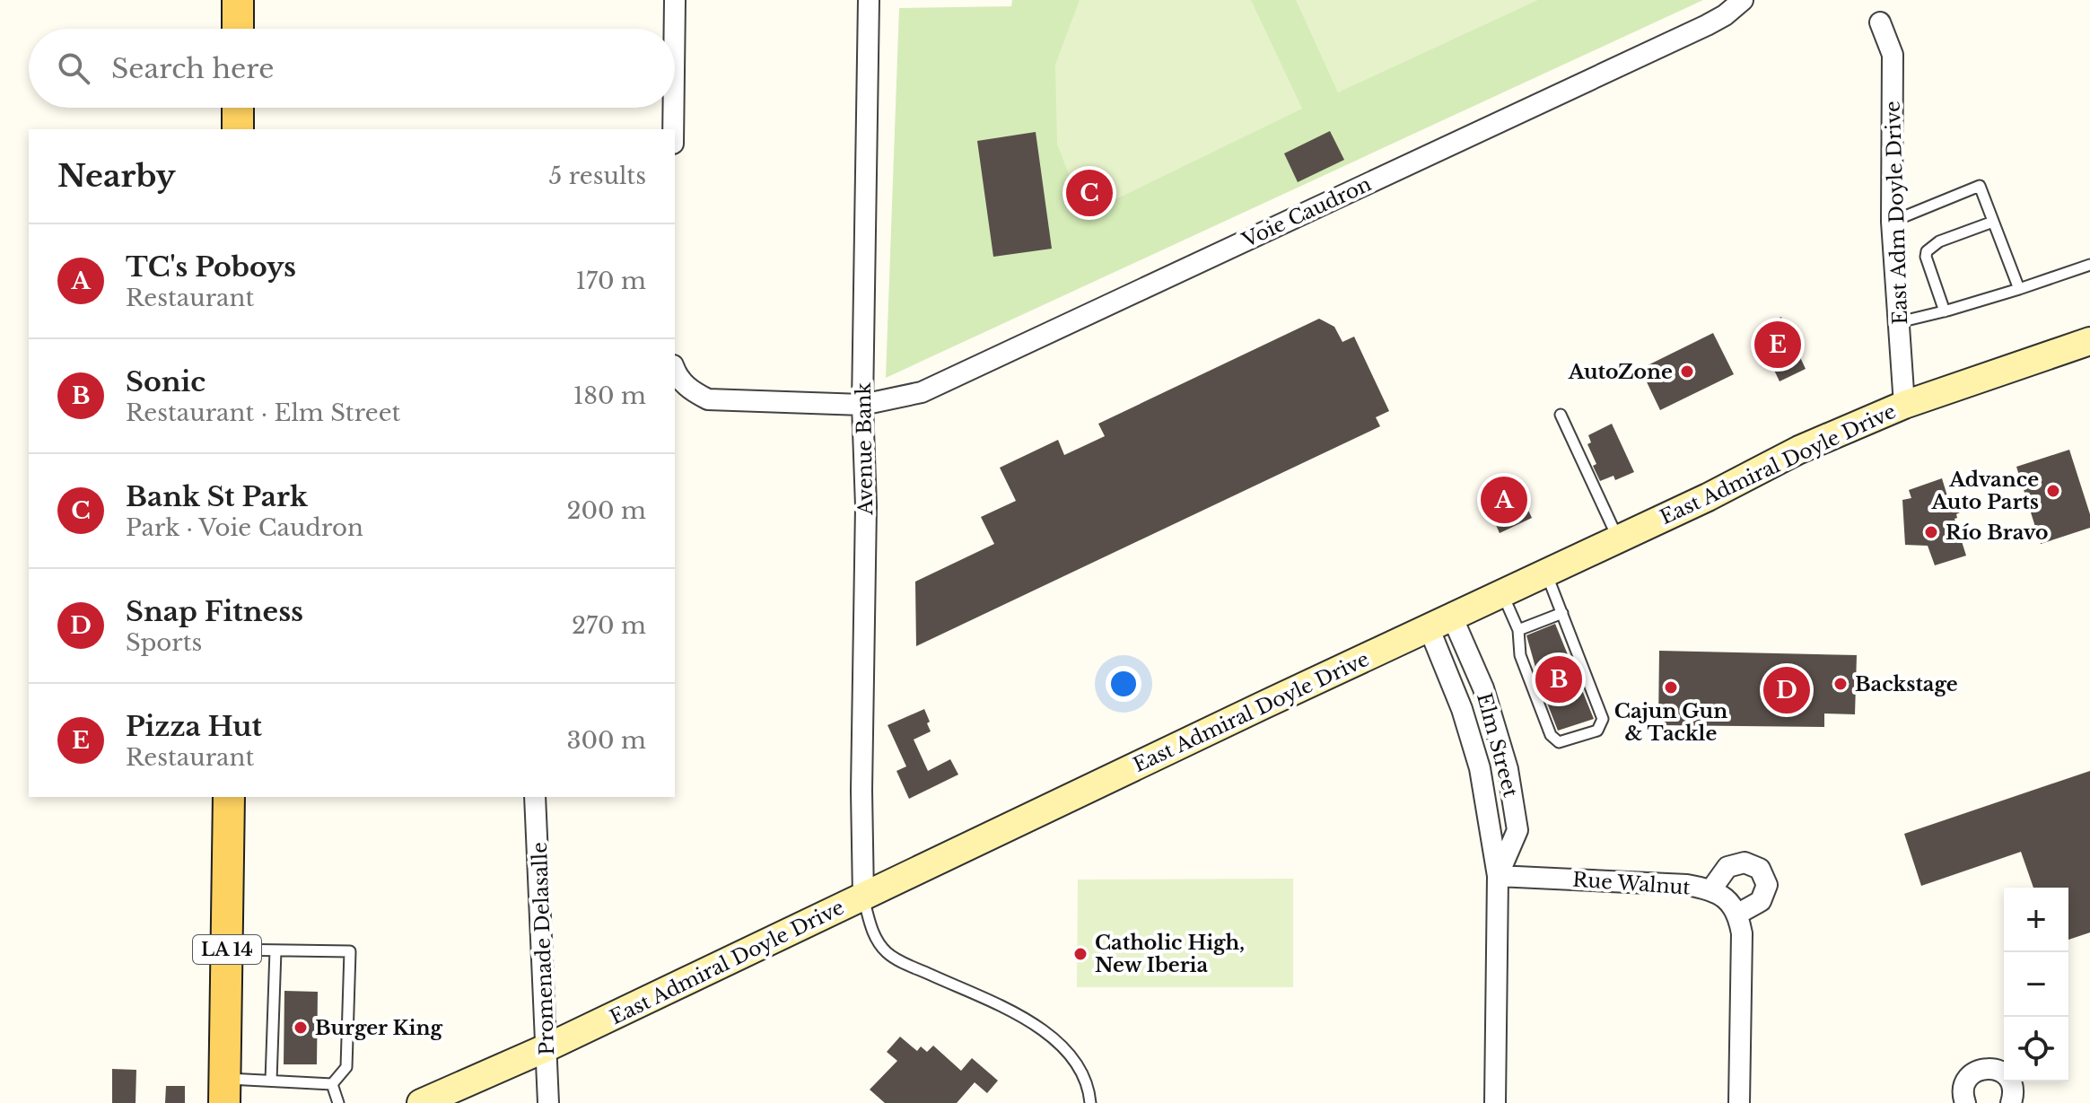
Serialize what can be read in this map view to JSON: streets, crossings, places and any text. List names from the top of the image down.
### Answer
{
  "streets": {
    "main road": ["East Admiral Doyle Drive", "LA 14"],
    "street": [
      "Voie Caudron",
      "East Adm Doyle Drive",
      "Avenue Bank",
      "Elm Street",
      "Rue Walnut",
      "Promenade Delasalle"
    ]
  },
  "crossings": [
    ["Voie Caudron", "Avenue Bank"],
    ["East Adm Doyle Drive", "East Admiral Doyle Drive"],
    ["Avenue Bank", "East Admiral Doyle Drive"],
    ["East Admiral Doyle Drive", "Elm Street"],
    ["East Admiral Doyle Drive", "Promenade Delasalle"],
    ["Elm Street", "Rue Walnut"]
  ],
  "places": [
    "AutoZone",
    "Advance Auto Parts",
    "Río Bravo",
    "Backstage",
    "Cajun Gun & Tackle",
    "Catholic High, New Iberia",
    "Burger King"
  ],
  "page": {
    "search": "Search here",
    "heading": ["Nearby", "5 results"],
    "pins": [
      "C",
      "E",
      "A",
      "B",
      "D"
    ],
    "list": [
      {
        "mark": "A",
        "name": "TC's Poboys",
        "note": "Restaurant",
        "value": "170 m"
      },
      {
        "mark": "B",
        "name": "Sonic",
        "note": "Restaurant · Elm Street",
        "value": "180 m"
      },
      {
        "mark": "C",
        "name": "Bank St Park",
        "note": "Park · Voie Caudron",
        "value": "200 m"
      },
      {
        "mark": "D",
        "name": "Snap Fitness",
        "note": "Sports",
        "value": "270 m"
      },
      {
        "mark": "E",
        "name": "Pizza Hut",
        "note": "Restaurant",
        "value": "300 m"
      }
    ],
    "map_buttons": ["+", "−"]
  }
}
